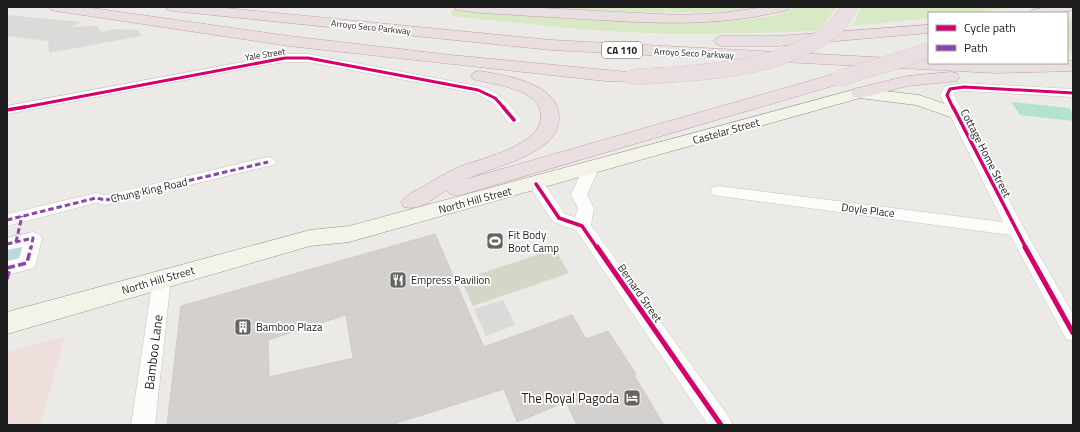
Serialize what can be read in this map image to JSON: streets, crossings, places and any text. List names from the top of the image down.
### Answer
{
  "streets": {
    "highway": ["Arroyo Seco Parkway", "CA 110"],
    "main road": ["Castelar Street", "North Hill Street"],
    "street": [
      "Yale Street",
      "Cottage Home Street",
      "Chung King Road",
      "Doyle Place",
      "Bernard Street",
      "Bamboo Lane"
    ]
  },
  "crossings": [
    ["Castelar Street", "North Hill Street"],
    ["Cottage Home Street", "Doyle Place"],
    ["North Hill Street", "Bamboo Lane"]
  ],
  "places": {
    "sports": ["Fit Body Boot Camp"],
    "restaurant": ["Empress Pavilion"],
    "building": ["Bamboo Plaza"],
    "hotel": ["The Royal Pagoda"]
  },
  "legend": ["Cycle path", "Path"]
}
